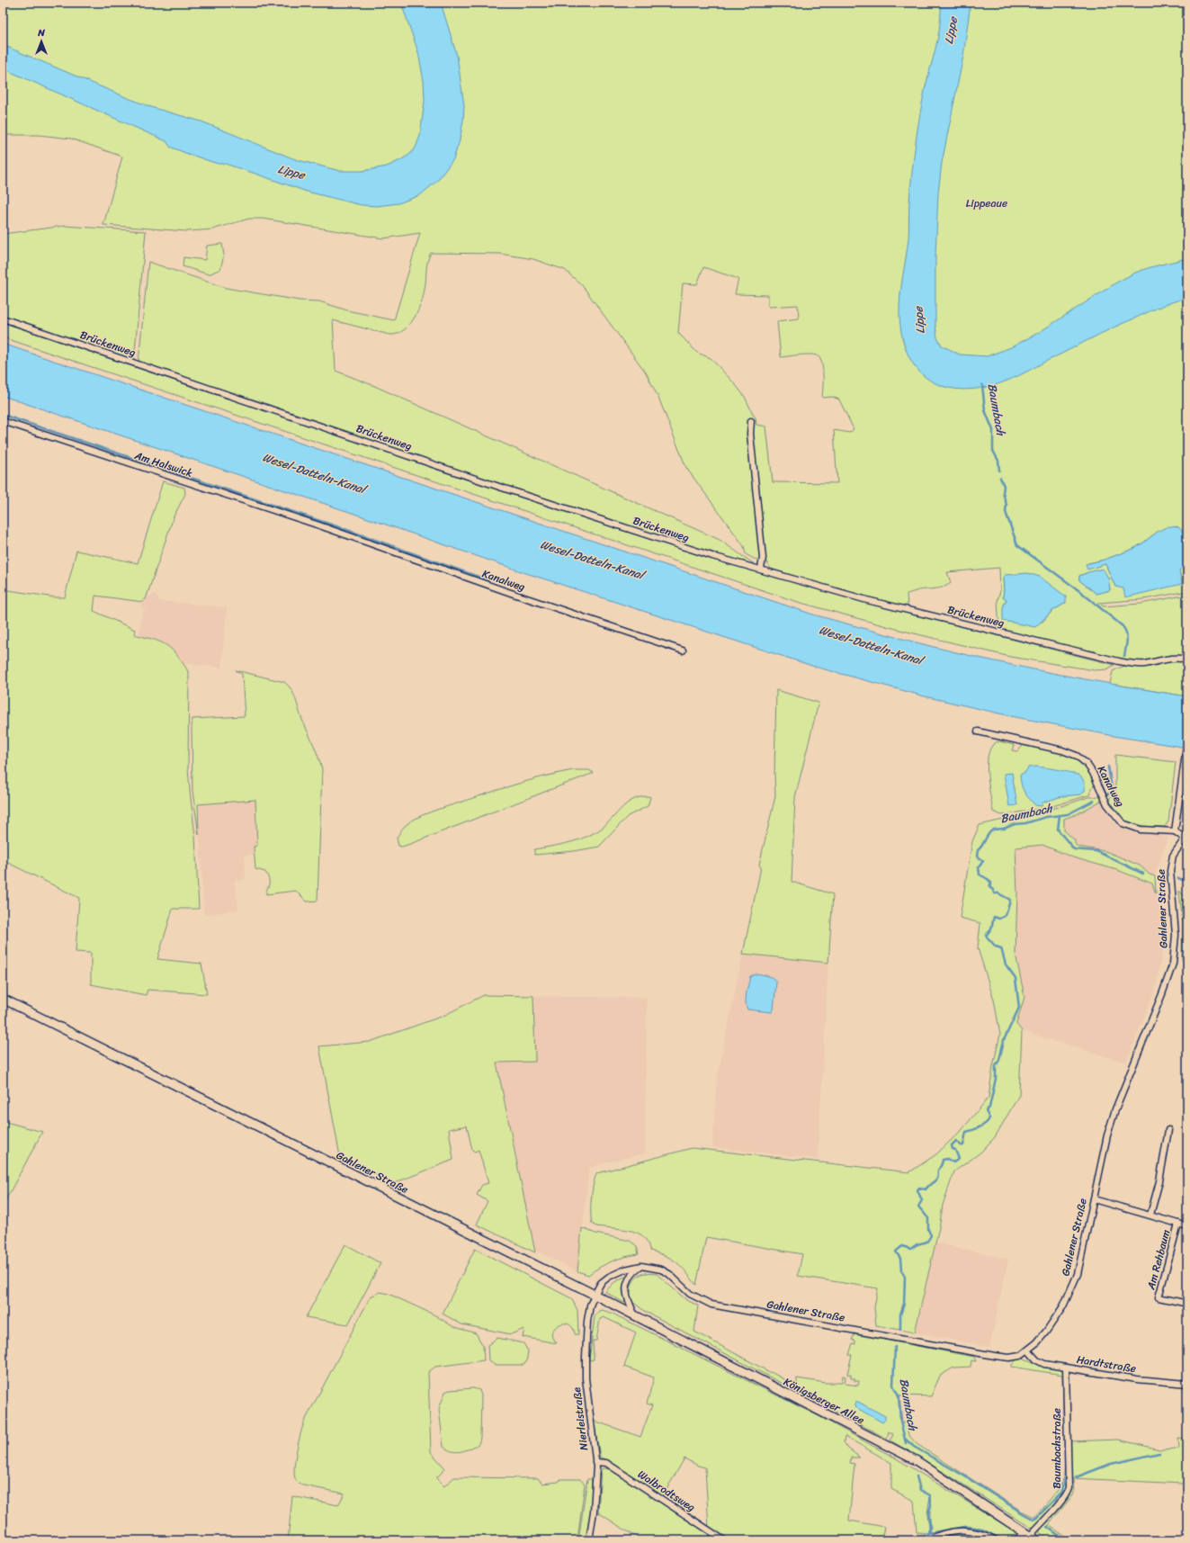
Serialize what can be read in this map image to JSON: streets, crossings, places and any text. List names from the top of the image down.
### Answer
{
  "streets": {
    "main road": ["Gahlener Straße", "Königsberger Allee"],
    "street": [
      "Brückenweg",
      "Am Halswick",
      "Kanalweg",
      "Am Rehbaum",
      "Hardtstraße",
      "Nierleistraße",
      "Baumbachstraße",
      "Walbrodtsweg"
    ]
  },
  "crossings": [
    ["Am Halswick", "Kanalweg"],
    ["Gahlener Straße", "Am Rehbaum"],
    ["Gahlener Straße", "Hardtstraße"],
    ["Gahlener Straße", "Königsberger Allee"],
    ["Gahlener Straße", "Nierleistraße"],
    ["Hardtstraße", "Baumbachstraße"],
    ["Königsberger Allee", "Nierleistraße"],
    ["Königsberger Allee", "Baumbachstraße"],
    ["Nierleistraße", "Walbrodtsweg"]
  ],
  "water": ["Lippe", "Baumbach", "Wesel-Datteln-Kanal"],
  "parks": ["Lippeaue"],
  "north": "top"
}
